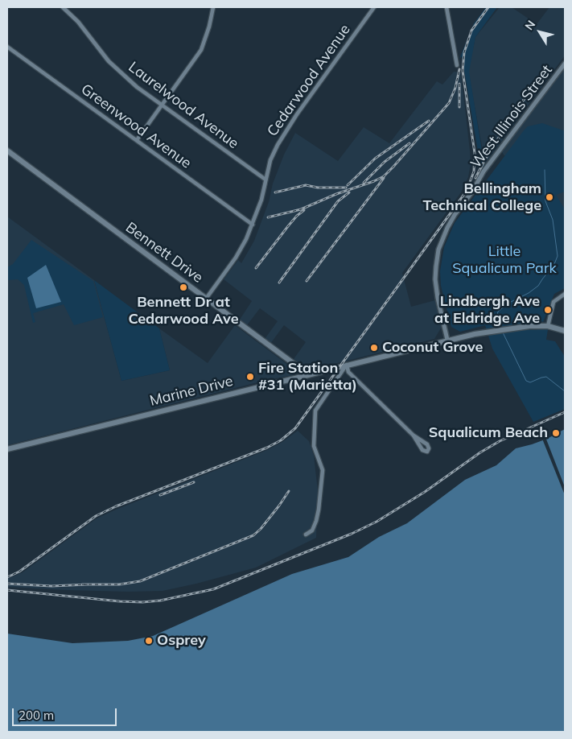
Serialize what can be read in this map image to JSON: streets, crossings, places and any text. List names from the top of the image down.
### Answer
{
  "streets": {
    "main road": ["Bennett Drive", "Marine Drive"],
    "street": [
      "Cedarwood Avenue",
      "Laurelwood Avenue",
      "West Illinois Street",
      "Greenwood Avenue"
    ]
  },
  "crossings": [
    ["Cedarwood Avenue", "Laurelwood Avenue"],
    ["Cedarwood Avenue", "Greenwood Avenue"],
    ["Cedarwood Avenue", "Bennett Drive"],
    ["West Illinois Street", "Marine Drive"],
    ["Bennett Drive", "Marine Drive"]
  ],
  "parks": ["Little Squalicum Park"],
  "places": [
    "Bellingham Technical College",
    "Bennett Dr at Cedarwood Ave",
    "Lindbergh Ave at Eldridge Ave",
    "Coconut Grove",
    "Fire Station #31 (Marietta)",
    "Squalicum Beach",
    "Osprey"
  ],
  "scale_bar": "200 m",
  "north": "top left"
}
